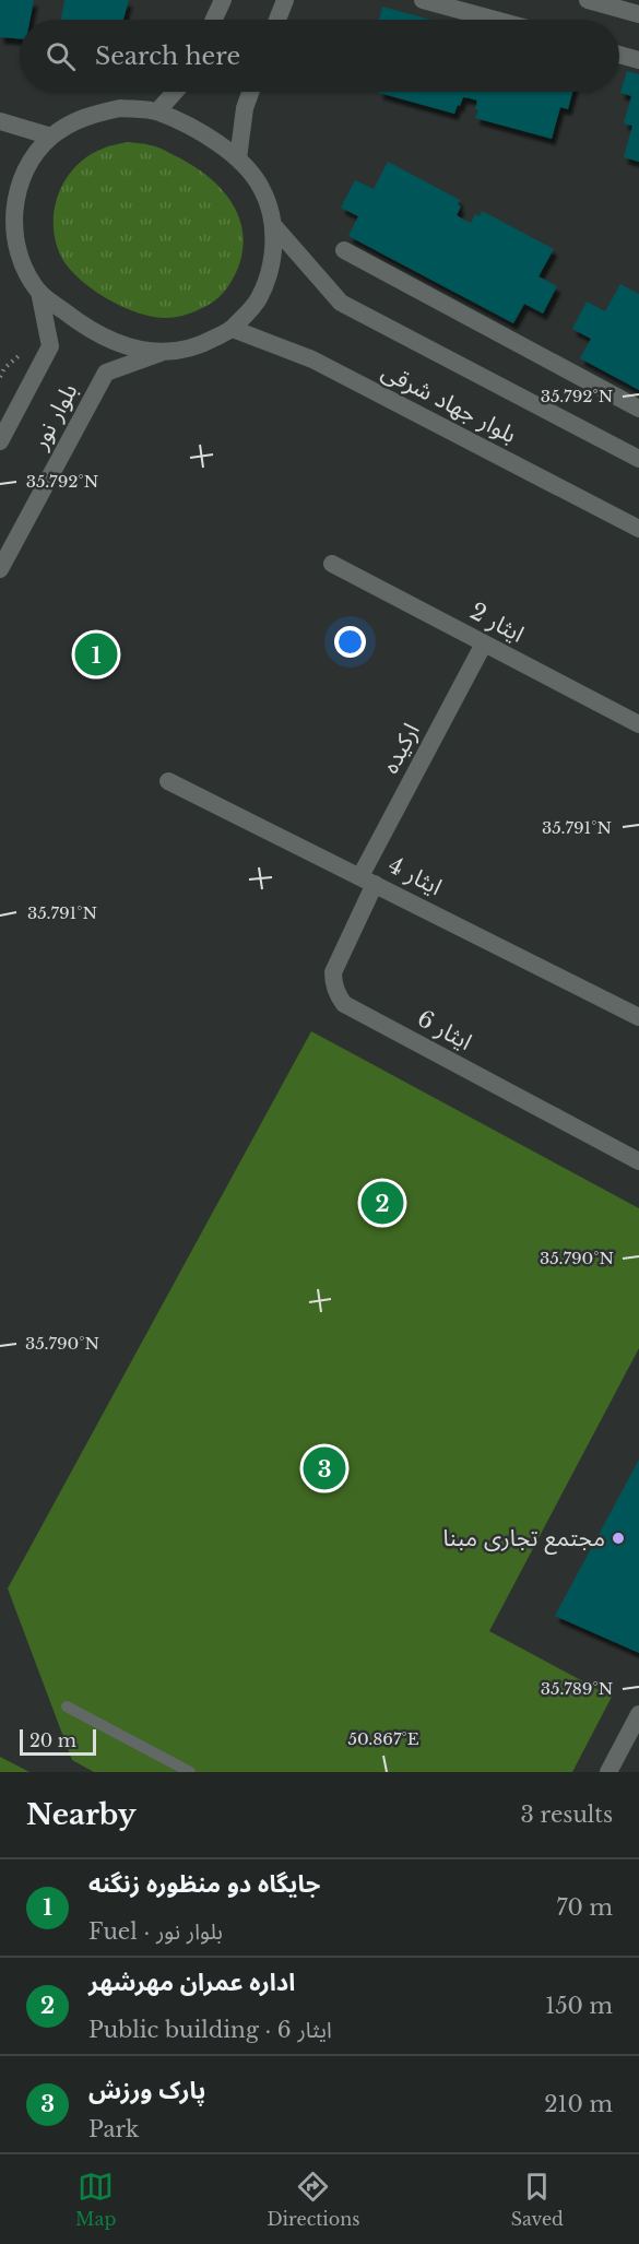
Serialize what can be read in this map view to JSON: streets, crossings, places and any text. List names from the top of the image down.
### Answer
{
  "streets": {
    "street": [
      "بلوار جهاد شرقی",
      "بلوار نور",
      "ایثار 2",
      "ارکیده",
      "ایثار 4",
      "ایثار 6"
    ]
  },
  "crossings": [
    ["ایثار 2", "ارکیده"],
    ["ارکیده", "ایثار 4"],
    ["ارکیده", "ایثار 6"],
    ["ایثار 4", "ایثار 6"]
  ],
  "places": ["مجتمع تجاری مبنا"],
  "scale_bar": "20 m",
  "page": {
    "search": "Search here",
    "pins": ["1", "2", "3"],
    "scale": "20 m",
    "heading": ["Nearby", "3 results"],
    "list": [
      {
        "mark": "1",
        "name": "جایگاه دو منظوره زنگنه",
        "note": "Fuel · بلوار نور",
        "value": "70 m"
      },
      {
        "mark": "2",
        "name": "اداره عمران مهرشهر",
        "note": "Public building · ایثار 6",
        "value": "150 m"
      },
      {
        "mark": "3",
        "name": "پارک ورزش",
        "note": "Park",
        "value": "210 m"
      }
    ],
    "nav": ["Map", "Directions", "Saved"]
  },
  "coordinates": [
    "35.792°N",
    "35.791°N",
    "35.790°N",
    "35.789°N",
    "50.867°E"
  ]
}
